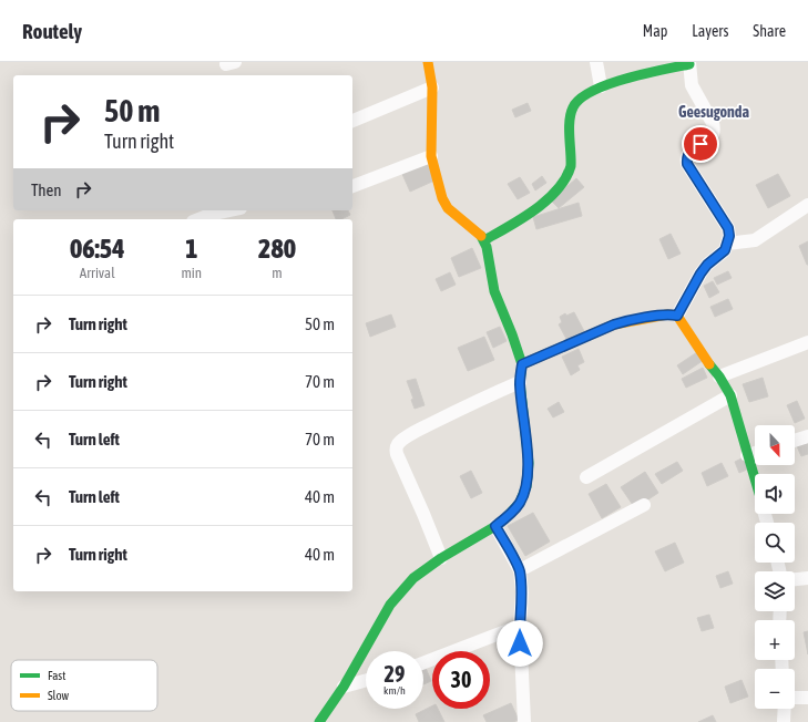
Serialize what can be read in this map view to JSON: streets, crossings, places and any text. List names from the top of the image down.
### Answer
{
  "districts": ["Geesugonda"],
  "legend": ["Fast", "Slow"],
  "north": "bottom",
  "page": {
    "header": "Routely",
    "nav": ["Map", "Layers", "Share"],
    "turn": ["50 m", "Turn right"],
    "then": "Then",
    "eta": [
      "06:54",
      "Arrival",
      "1",
      "min",
      "280",
      "m"
    ],
    "list": [
      {
        "name": "Turn right",
        "value": "50 m"
      },
      {
        "name": "Turn right",
        "value": "70 m"
      },
      {
        "name": "Turn left",
        "value": "70 m"
      },
      {
        "name": "Turn left",
        "value": "40 m"
      },
      {
        "name": "Turn right",
        "value": "40 m"
      }
    ],
    "map_buttons": ["+", "−"],
    "speed": "29 km/h",
    "limit": "30"
  }
}
